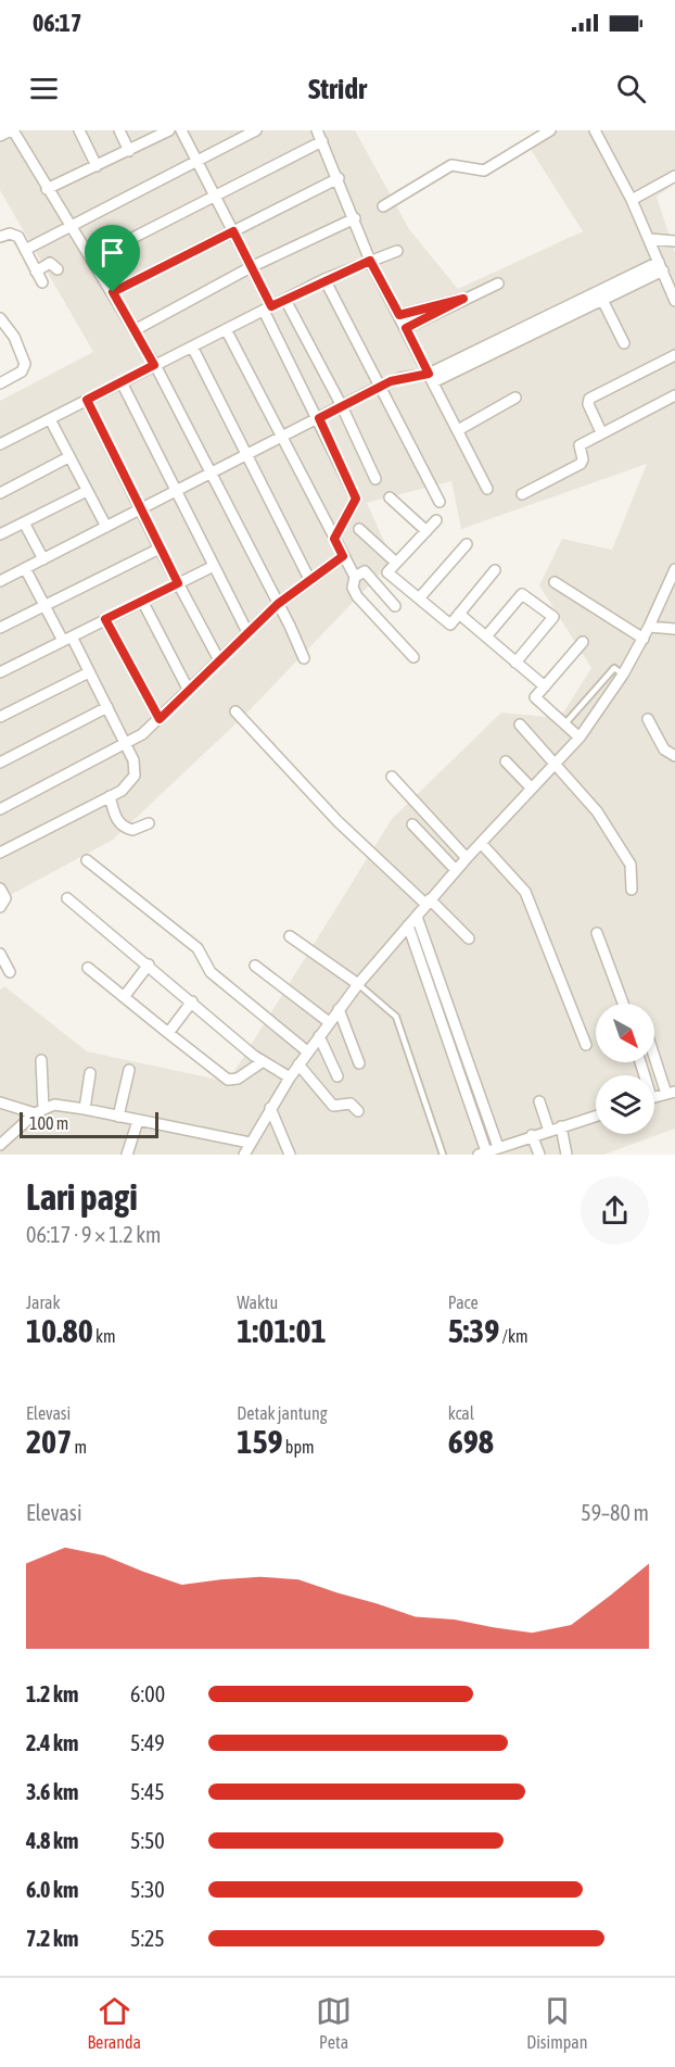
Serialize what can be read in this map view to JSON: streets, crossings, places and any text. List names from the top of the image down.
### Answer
{
  "scale_bar": "100 m",
  "north": "bottom right",
  "page": {
    "status": "06:17",
    "header": "Stridr",
    "scale": "100 m",
    "heading": ["Lari pagi", "06:17 · 9 × 1.2 km"],
    "stats": [
      ["Jarak", "10.80 km"],
      ["Waktu", "1:01:01"],
      ["Pace", "5:39 /km"],
      ["Elevasi", "207 m"],
      ["Detak jantung", "159 bpm"],
      ["kcal", "698"]
    ],
    "chart": ["Elevasi", "59–80 m"],
    "list": [
      {
        "name": "1.2 km",
        "note": "6:00"
      },
      {
        "name": "2.4 km",
        "note": "5:49"
      },
      {
        "name": "3.6 km",
        "note": "5:45"
      },
      {
        "name": "4.8 km",
        "note": "5:50"
      },
      {
        "name": "6.0 km",
        "note": "5:30"
      },
      {
        "name": "7.2 km",
        "note": "5:25"
      }
    ],
    "tabs": ["Beranda", "Peta", "Disimpan"]
  }
}
